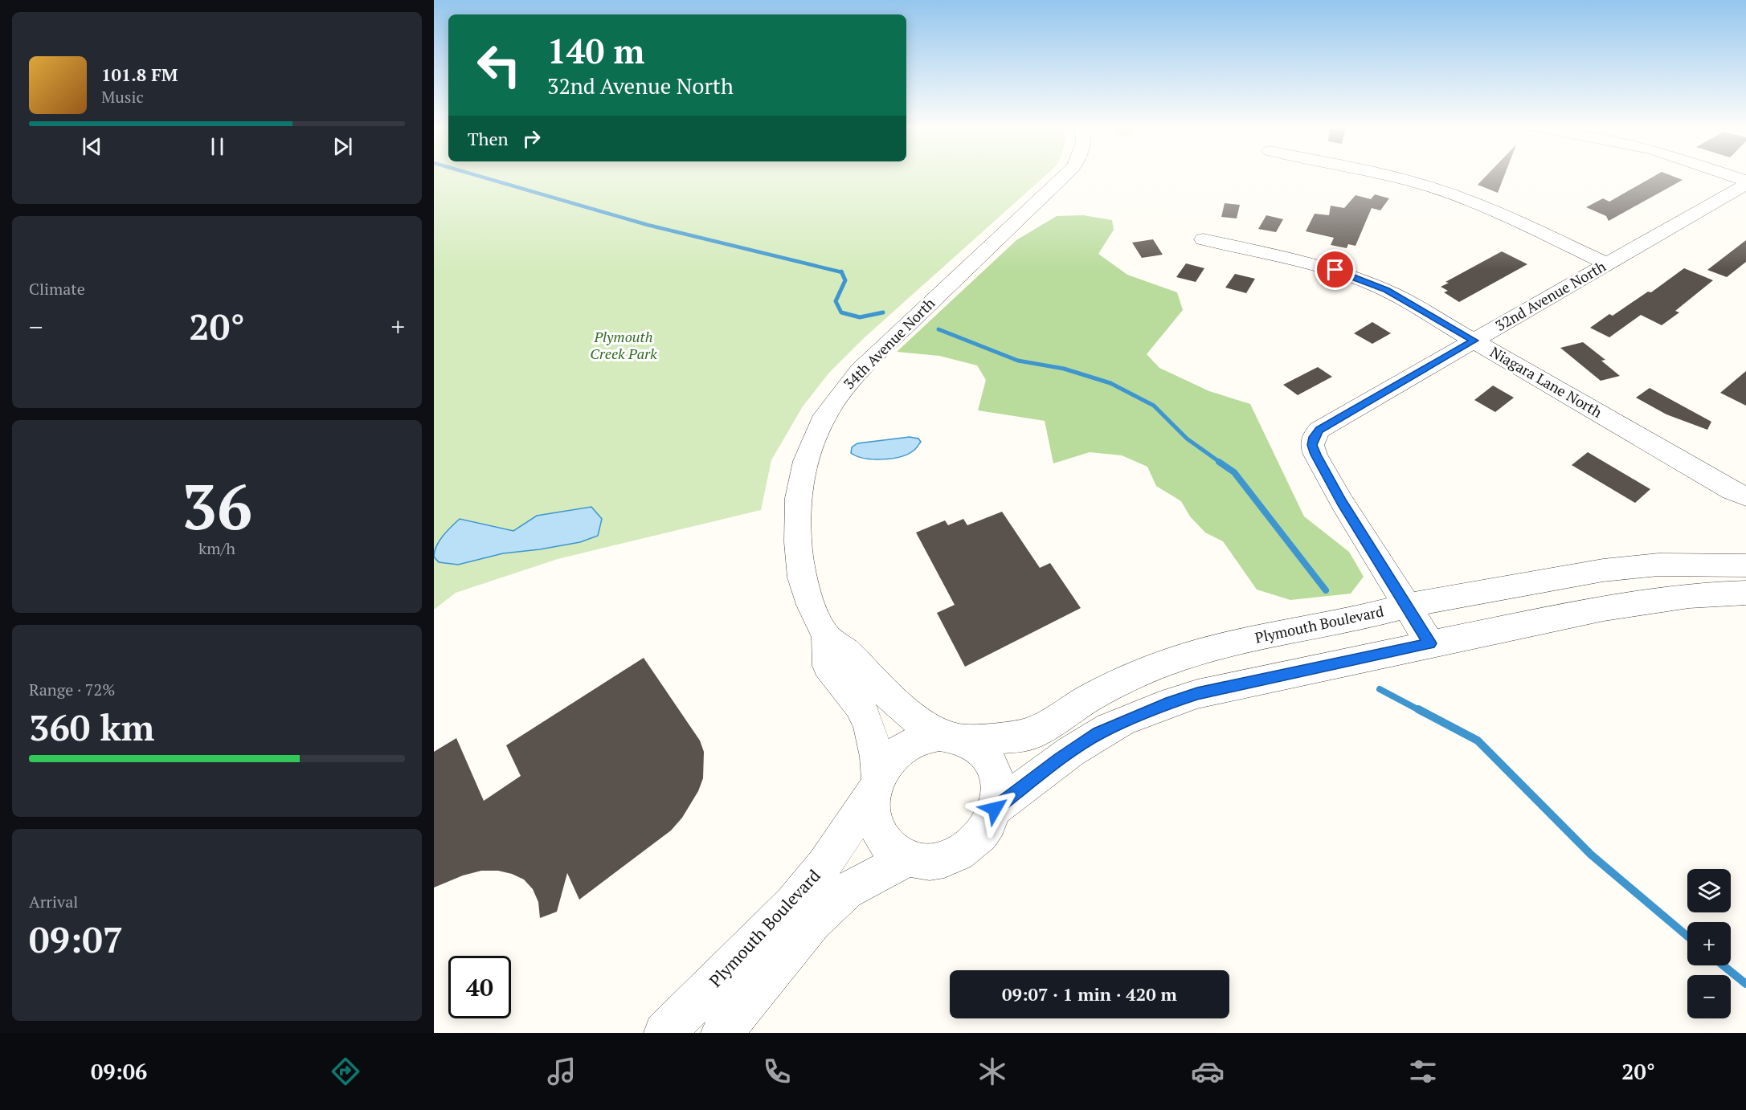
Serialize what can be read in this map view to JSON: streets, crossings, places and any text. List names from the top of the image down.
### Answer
{
  "streets": {
    "street": [
      "32nd Avenue North",
      "34th Avenue North",
      "Niagara Lane North",
      "Plymouth Boulevard"
    ]
  },
  "crossings": [
    ["32nd Avenue North", "Niagara Lane North"],
    ["32nd Avenue North", "Plymouth Boulevard"],
    ["34th Avenue North", "Plymouth Boulevard"]
  ],
  "parks": ["Plymouth Creek Park"],
  "page": {
    "turn": ["140 m", "32nd Avenue North"],
    "song": ["101.8 FM", "Music"],
    "then": "Then",
    "tile": [
      "Climate",
      ["36", "km/h"],
      ["Range · 72%", "360 km"],
      ["Arrival", "09:07"]
    ],
    "heat": ["−", "20°", "+"],
    "map_buttons": ["+", "−"],
    "limit": "40",
    "trip": "09:07 · 1 min · 420 m",
    "tabs": ["09:06", "20°"]
  }
}
